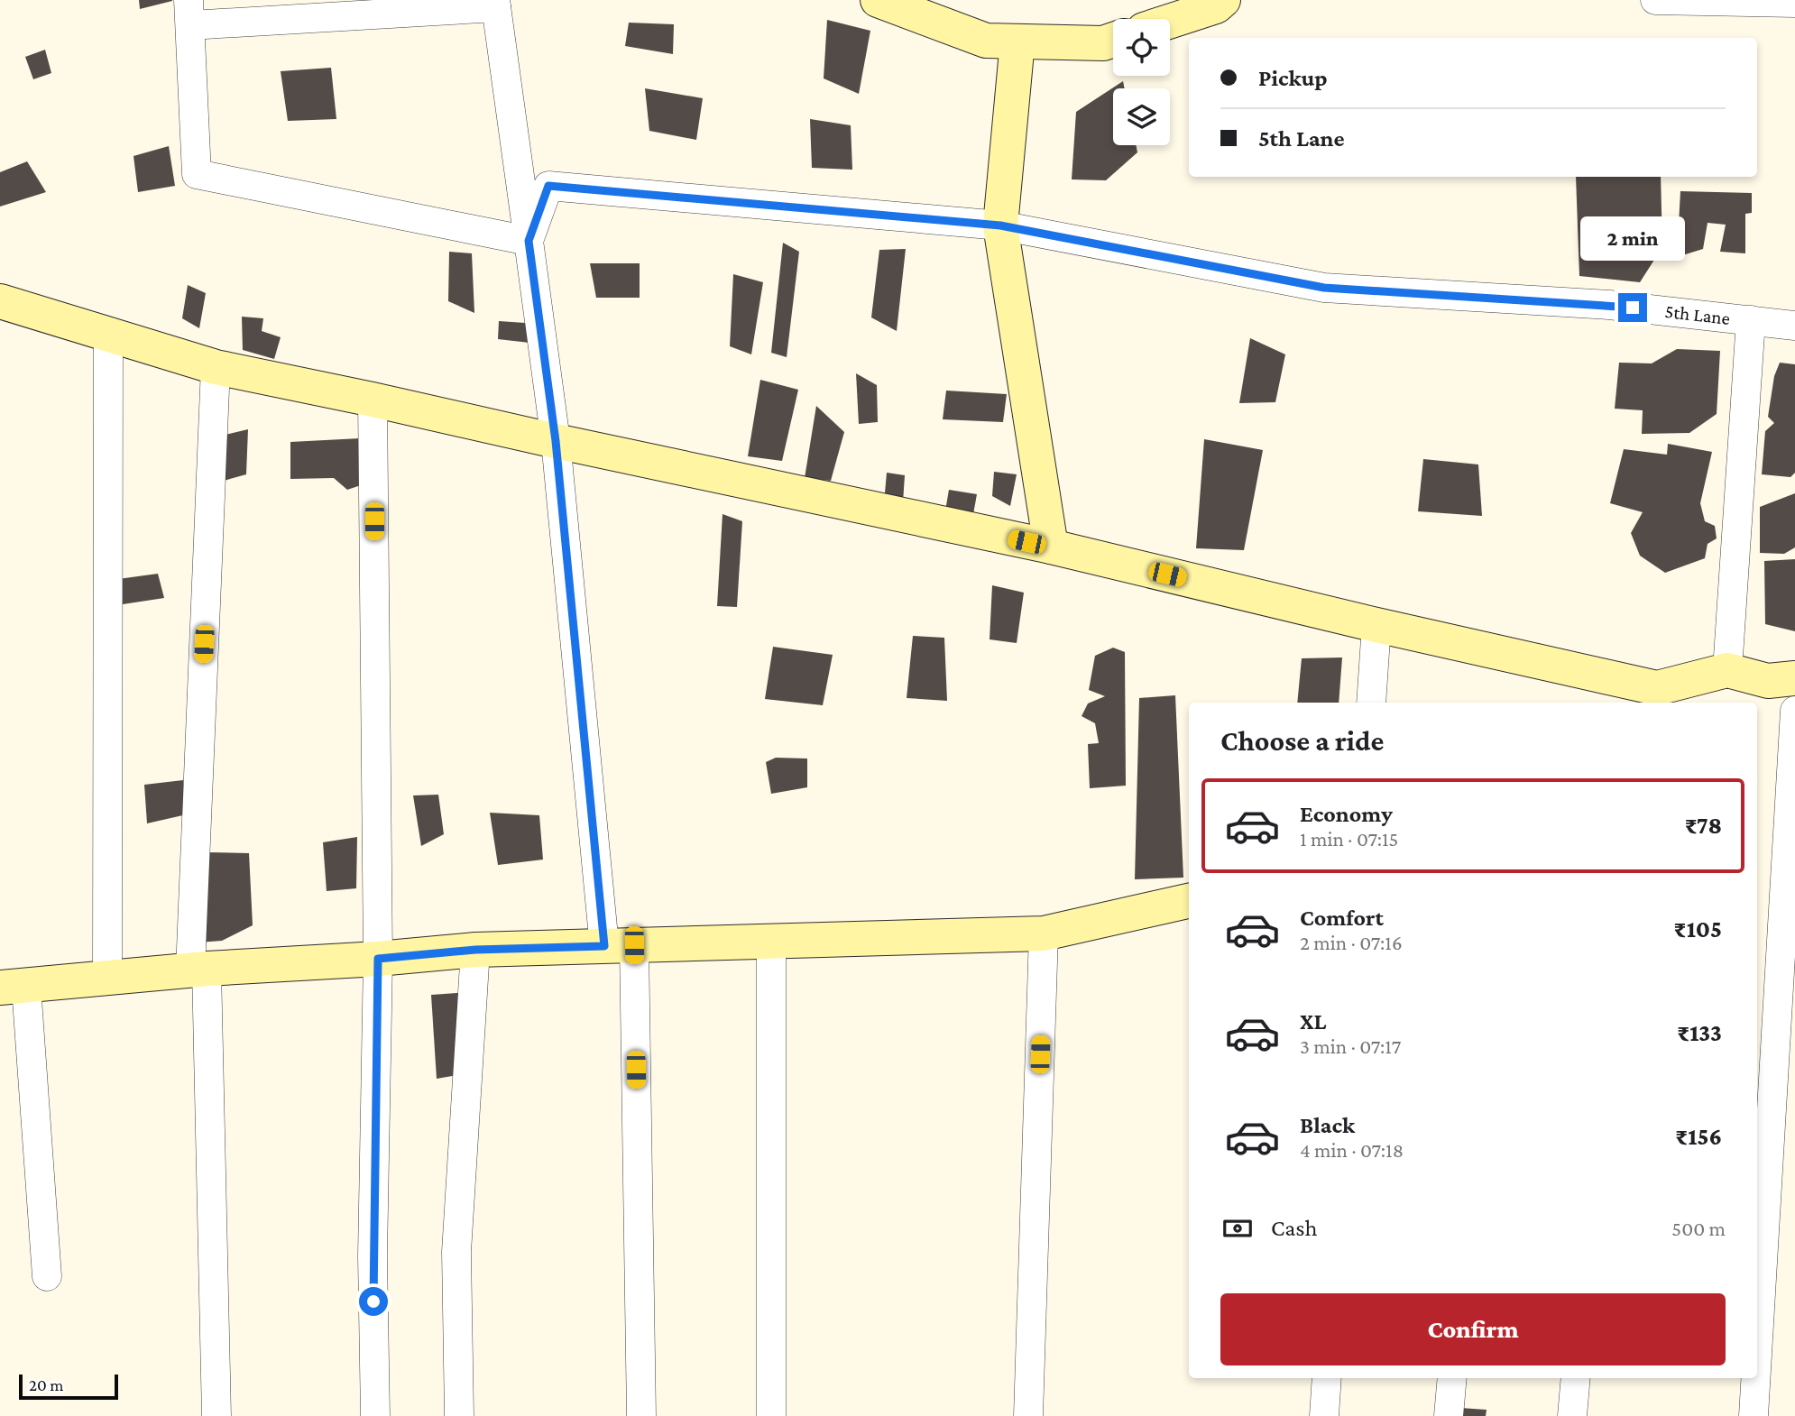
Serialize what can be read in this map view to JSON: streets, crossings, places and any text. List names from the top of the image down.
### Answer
{
  "streets": {
    "street": ["5th Lane"]
  },
  "scale_bar": "20 m",
  "page": {
    "banner": ["Pickup", "5th Lane"],
    "bubble": "2 min",
    "heading": "Choose a ride",
    "list": [
      {
        "name": "Economy",
        "note": "1 min · 07:15",
        "value": "₹78"
      },
      {
        "name": "Comfort",
        "note": "2 min · 07:16",
        "value": "₹105"
      },
      {
        "name": "XL",
        "note": "3 min · 07:17",
        "value": "₹133"
      },
      {
        "name": "Black",
        "note": "4 min · 07:18",
        "value": "₹156"
      }
    ],
    "pay": ["Cash", "500 m"],
    "buttons": "Confirm",
    "scale": "20 m"
  }
}
